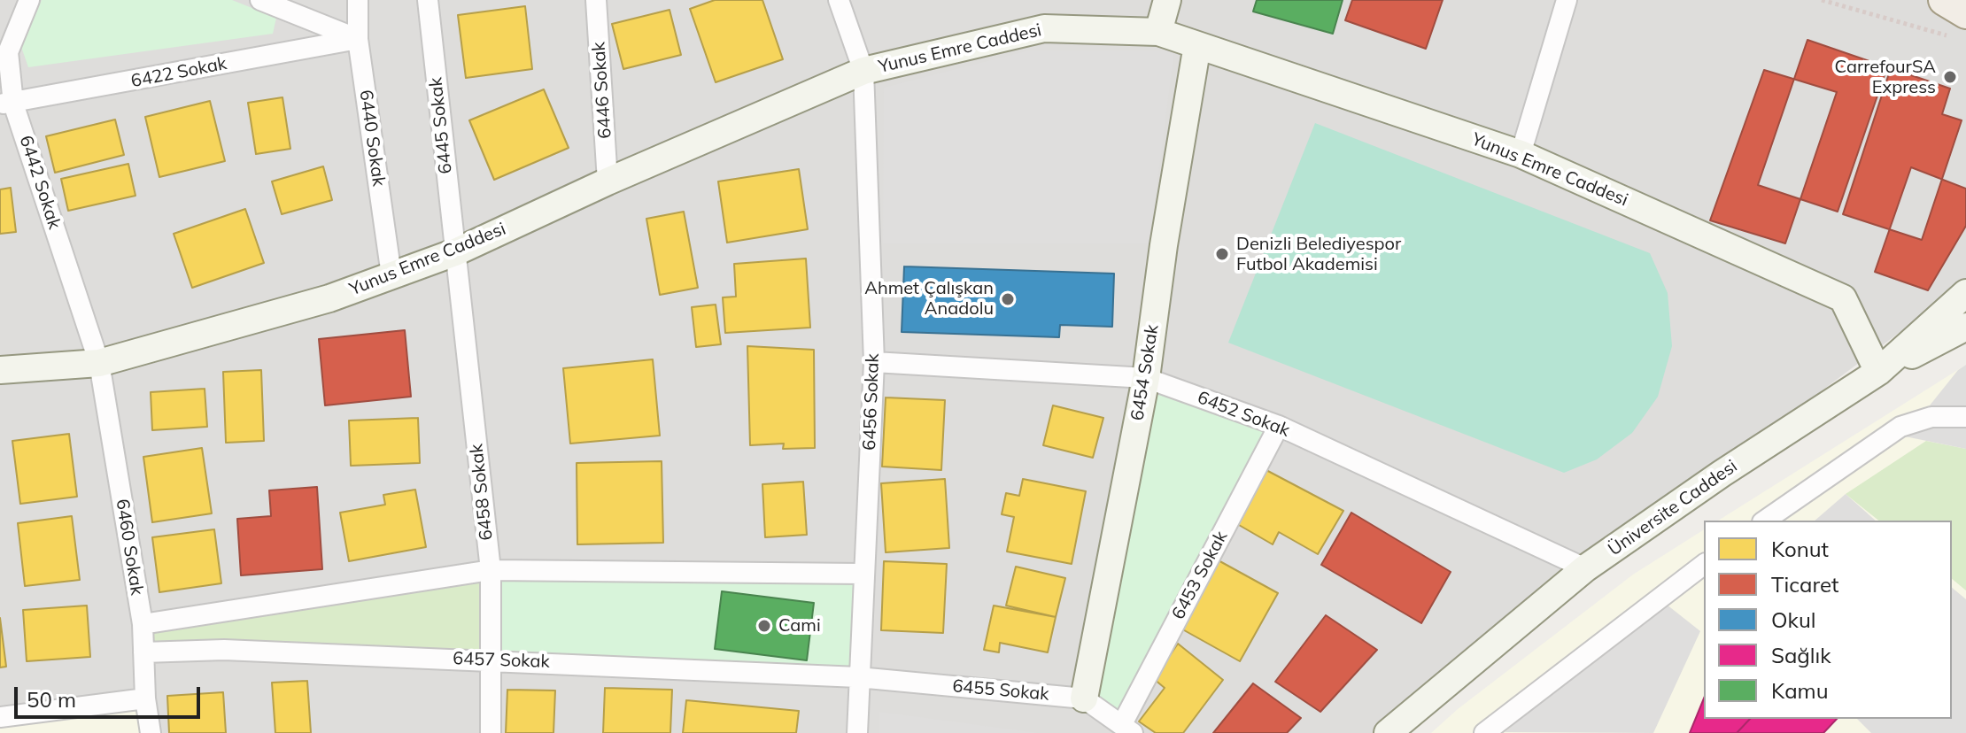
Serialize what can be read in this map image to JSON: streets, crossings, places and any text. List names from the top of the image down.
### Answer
{
  "streets": {
    "street": [
      "Yunus Emre Caddesi",
      "6422 Sokak",
      "6446 Sokak",
      "6445 Sokak",
      "6440 Sokak",
      "6442 Sokak",
      "6454 Sokak",
      "6456 Sokak",
      "6452 Sokak",
      "6458 Sokak",
      "Üniversite Caddesi",
      "6460 Sokak",
      "6453 Sokak",
      "6457 Sokak",
      "6455 Sokak"
    ]
  },
  "crossings": [
    ["Yunus Emre Caddesi", "6446 Sokak"],
    ["Yunus Emre Caddesi", "6445 Sokak"],
    ["Yunus Emre Caddesi", "6440 Sokak"],
    ["Yunus Emre Caddesi", "6442 Sokak"],
    ["Yunus Emre Caddesi", "6454 Sokak"],
    ["Yunus Emre Caddesi", "6456 Sokak"],
    ["Yunus Emre Caddesi", "6458 Sokak"],
    ["Yunus Emre Caddesi", "Üniversite Caddesi"],
    ["Yunus Emre Caddesi", "6460 Sokak"],
    ["6422 Sokak", "6440 Sokak"],
    ["6422 Sokak", "6442 Sokak"],
    ["6445 Sokak", "6458 Sokak"],
    ["6442 Sokak", "6460 Sokak"],
    ["6454 Sokak", "6452 Sokak"],
    ["6454 Sokak", "6455 Sokak"],
    ["6456 Sokak", "6452 Sokak"],
    ["6456 Sokak", "6457 Sokak"],
    ["6456 Sokak", "6455 Sokak"],
    ["6452 Sokak", "Üniversite Caddesi"],
    ["6452 Sokak", "6453 Sokak"],
    ["6458 Sokak", "6457 Sokak"],
    ["6460 Sokak", "6457 Sokak"],
    ["6453 Sokak", "6455 Sokak"],
    ["6457 Sokak", "6455 Sokak"]
  ],
  "places": [
    "CarrefourSA Express",
    "Denizli Belediyespor Futbol Akademisi",
    "Ahmet Çalışkan Anadolu",
    "Cami"
  ],
  "legend": [
    "Konut",
    "Ticaret",
    "Okul",
    "Sağlık",
    "Kamu"
  ],
  "scale_bar": "50 m"
}
